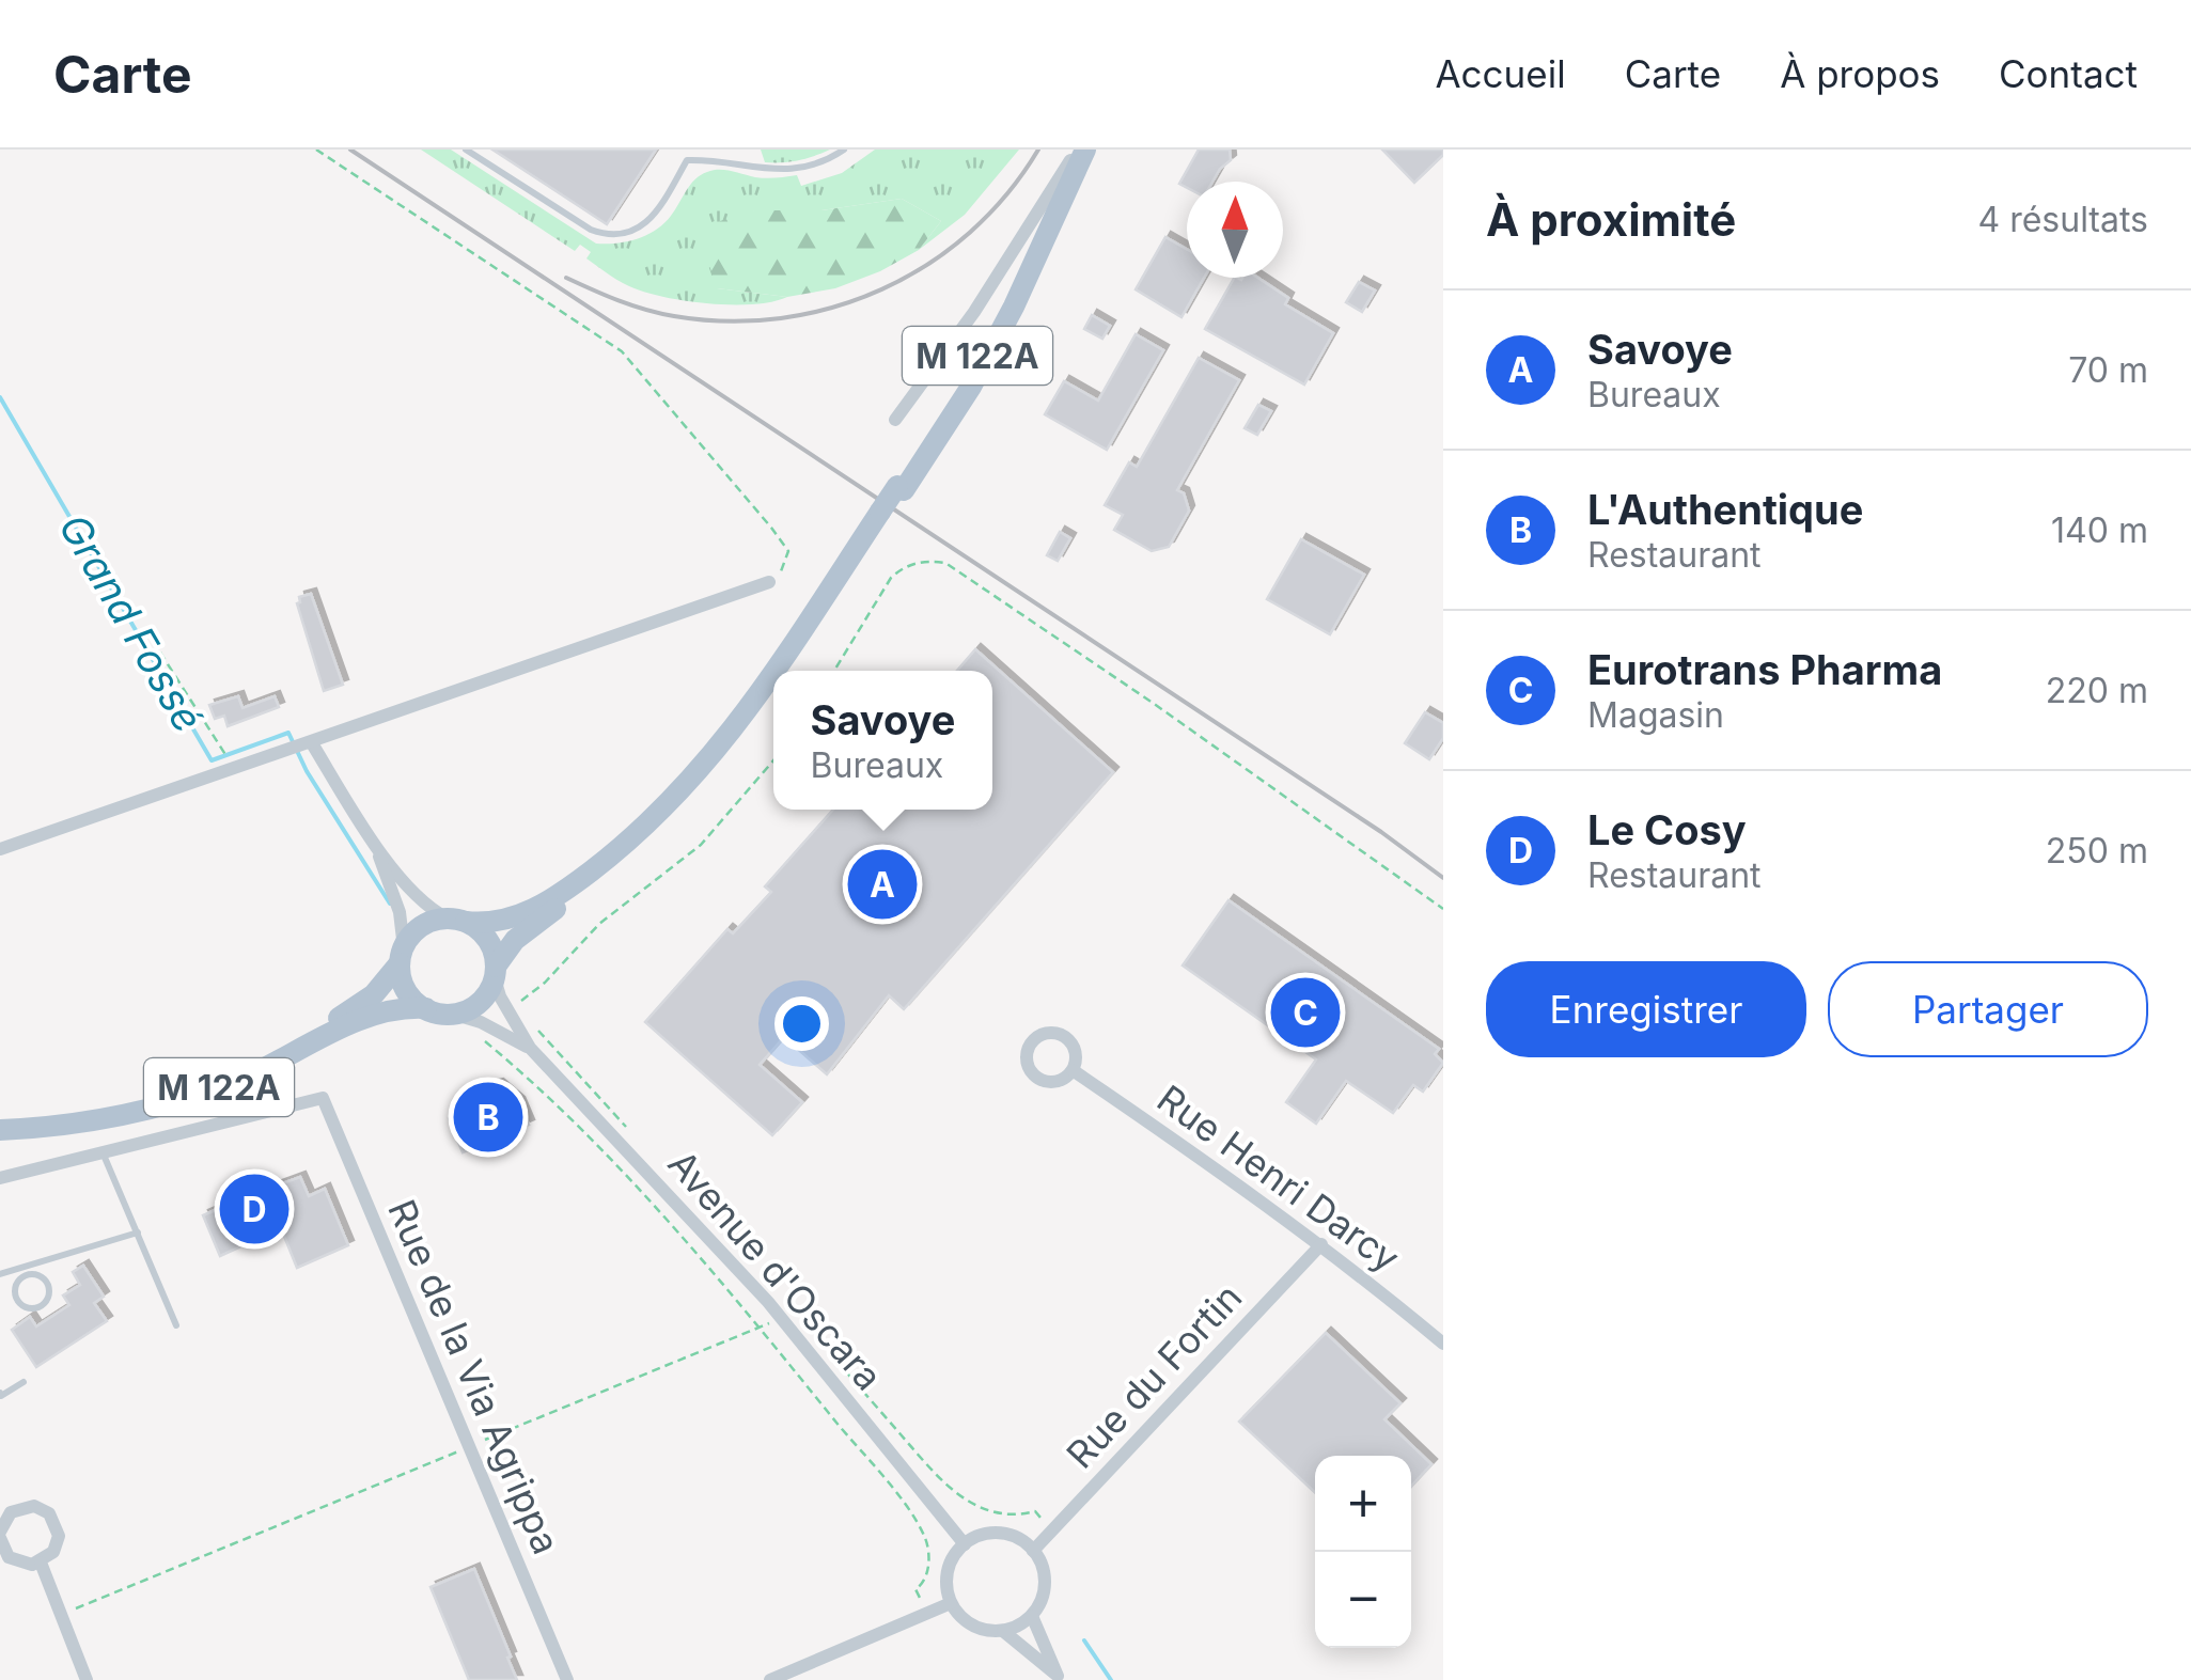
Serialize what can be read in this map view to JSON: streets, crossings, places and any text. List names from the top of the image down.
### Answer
{
  "streets": {
    "main road": ["M 122A"],
    "street": [
      "Rue Henri Darcy",
      "Avenue d'Oscara",
      "Rue du Fortin",
      "Rue de la Via Agrippa"
    ]
  },
  "crossings": [
    ["M 122A", "Avenue d'Oscara"],
    ["Rue Henri Darcy", "Rue du Fortin"],
    ["Avenue d'Oscara", "Rue du Fortin"]
  ],
  "water": ["Grand Fossé"],
  "north": "top",
  "page": {
    "header": "Carte",
    "nav": [
      "Accueil",
      "Carte",
      "À propos",
      "Contact"
    ],
    "heading": ["À proximité", "4 résultats"],
    "list": [
      {
        "mark": "A",
        "name": "Savoye",
        "note": "Bureaux",
        "value": "70 m"
      },
      {
        "mark": "B",
        "name": "L'Authentique",
        "note": "Restaurant",
        "value": "140 m"
      },
      {
        "mark": "C",
        "name": "Eurotrans Pharma",
        "note": "Magasin",
        "value": "220 m"
      },
      {
        "mark": "D",
        "name": "Le Cosy",
        "note": "Restaurant",
        "value": "250 m"
      }
    ],
    "popup": ["Savoye", "Bureaux"],
    "pins": [
      "A",
      "C",
      "B",
      "D"
    ],
    "buttons": ["Enregistrer", "Partager"],
    "map_buttons": ["+", "−"]
  }
}
